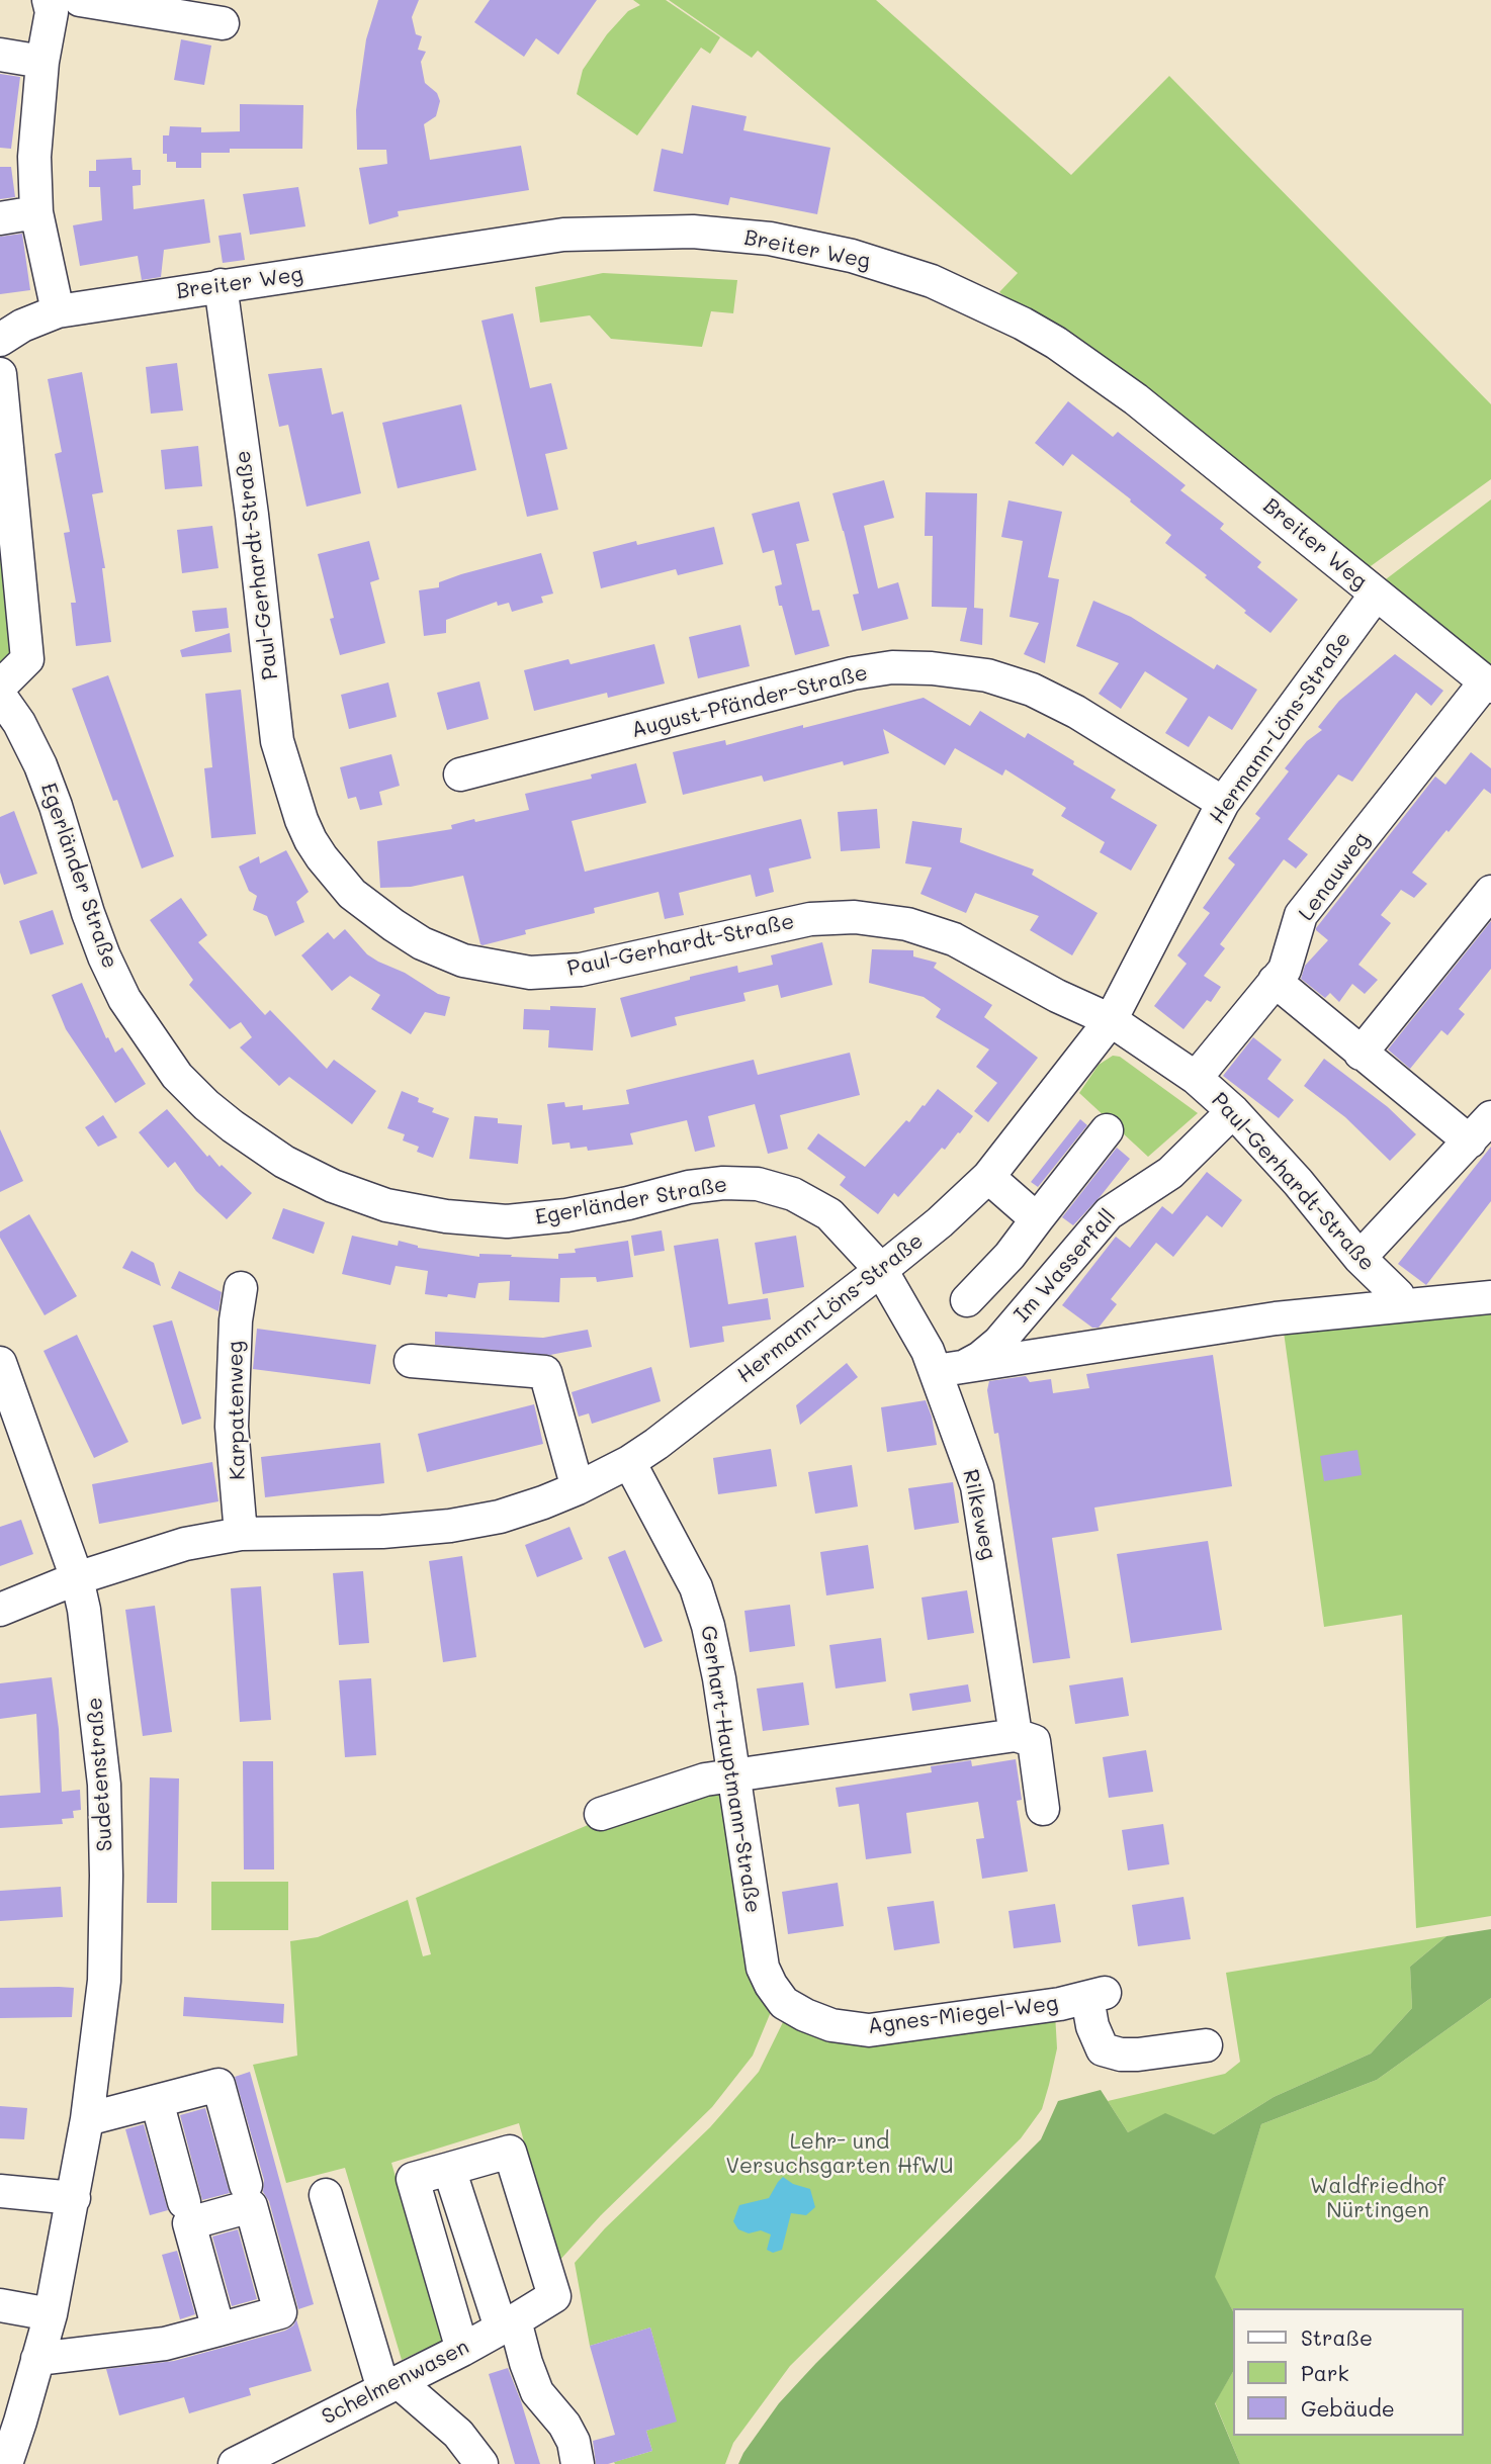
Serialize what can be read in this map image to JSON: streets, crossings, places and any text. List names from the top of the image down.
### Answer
{
  "streets": {
    "street": [
      "Breiter Weg",
      "Paul-Gerhardt-Straße",
      "August-Pfänder-Straße",
      "Hermann-Löns-Straße",
      "Egerländer Straße",
      "Lenauweg",
      "Im Wasserfall",
      "Karpatenweg",
      "Rilkeweg",
      "Gerhart-Hauptmann-Straße",
      "Sudetenstraße",
      "Agnes-Miegel-Weg",
      "Schelmenwasen"
    ]
  },
  "crossings": [
    ["Breiter Weg", "Paul-Gerhardt-Straße"],
    ["Breiter Weg", "Hermann-Löns-Straße"],
    ["Breiter Weg", "Lenauweg"],
    ["Paul-Gerhardt-Straße", "Hermann-Löns-Straße"],
    ["Paul-Gerhardt-Straße", "Lenauweg"],
    ["Paul-Gerhardt-Straße", "Im Wasserfall"],
    ["August-Pfänder-Straße", "Hermann-Löns-Straße"],
    ["Hermann-Löns-Straße", "Egerländer Straße"],
    ["Hermann-Löns-Straße", "Karpatenweg"],
    ["Hermann-Löns-Straße", "Rilkeweg"],
    ["Hermann-Löns-Straße", "Gerhart-Hauptmann-Straße"],
    ["Hermann-Löns-Straße", "Sudetenstraße"],
    ["Egerländer Straße", "Rilkeweg"],
    ["Im Wasserfall", "Rilkeweg"],
    ["Gerhart-Hauptmann-Straße", "Agnes-Miegel-Weg"]
  ],
  "parks": ["Lehr- und Versuchsgarten HfWU", "Waldfriedhof Nürtingen"],
  "legend": ["Straße", "Park", "Gebäude"]
}
